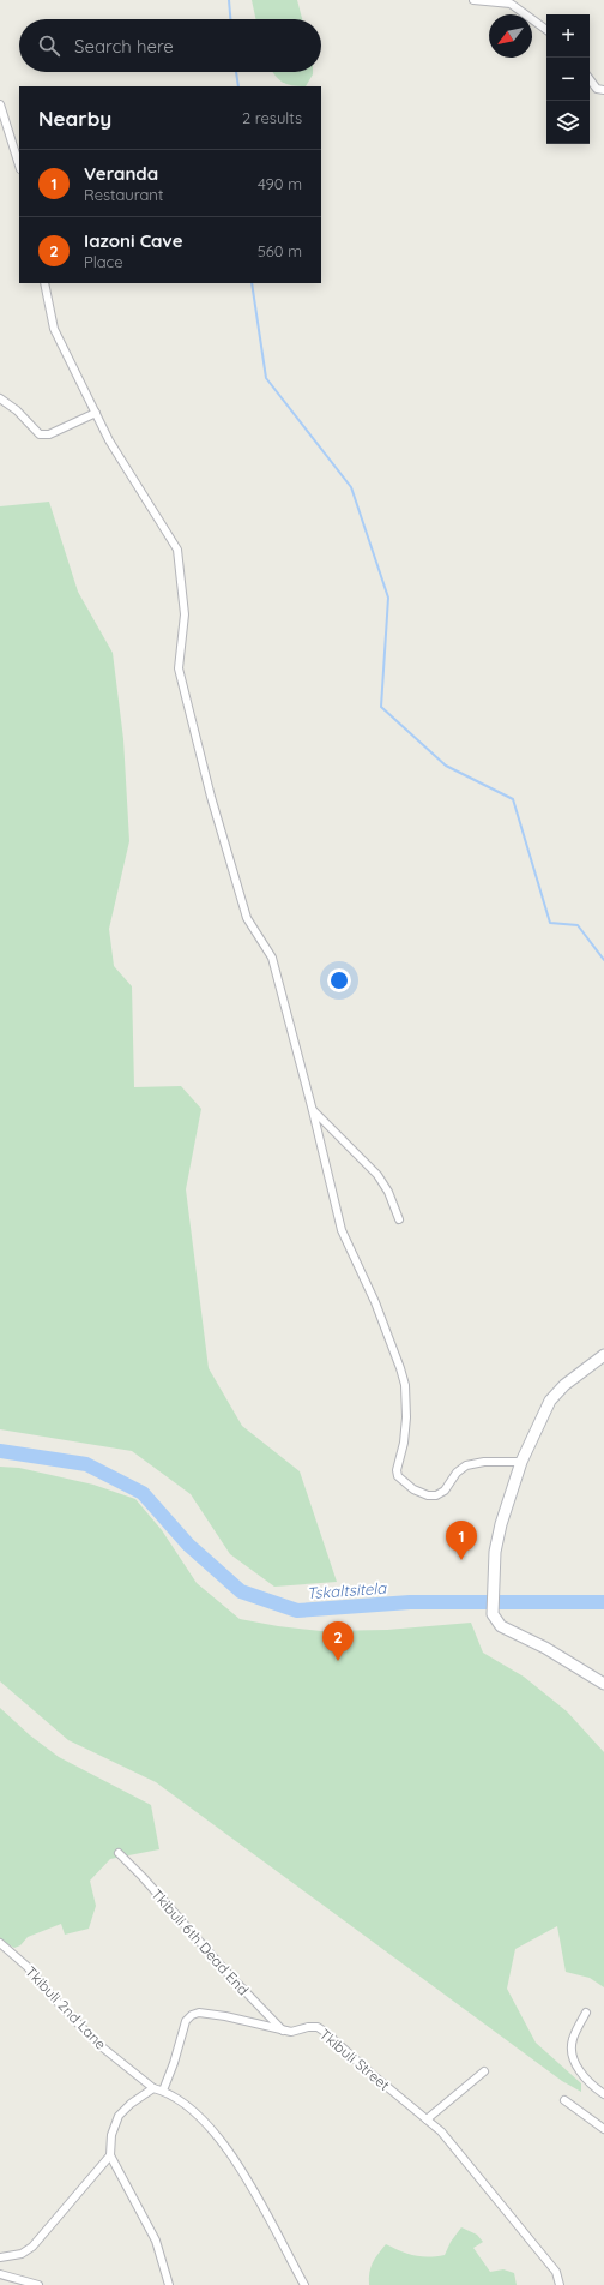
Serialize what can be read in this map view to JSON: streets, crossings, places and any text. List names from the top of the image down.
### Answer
{
  "streets": {
    "street": ["Tkibuli 6th Dead End", "Tkibuli 2nd Lane", "Tkibuli Street"]
  },
  "crossings": [
    ["Tkibuli 6th Dead End", "Tkibuli Street"]
  ],
  "water": ["Tskaltsitela"],
  "north": "bottom left",
  "page": {
    "map_buttons": ["+", "−"],
    "search": "Search here",
    "heading": ["Nearby", "2 results"],
    "list": [
      {
        "mark": "1",
        "name": "Veranda",
        "note": "Restaurant",
        "value": "490 m"
      },
      {
        "mark": "2",
        "name": "Iazoni Cave",
        "note": "Place",
        "value": "560 m"
      }
    ],
    "pins": ["1", "2"]
  }
}
